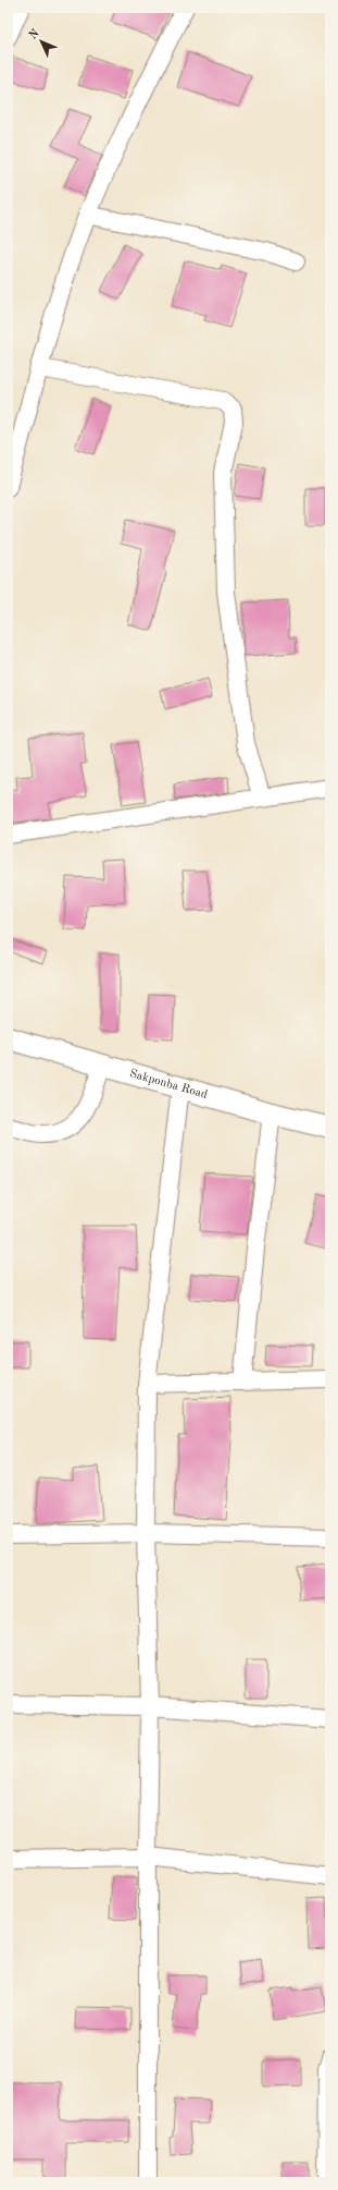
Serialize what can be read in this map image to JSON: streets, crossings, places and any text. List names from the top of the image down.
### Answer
{
  "streets": {
    "main road": ["Sakponba Road"]
  },
  "north": "top left"
}
